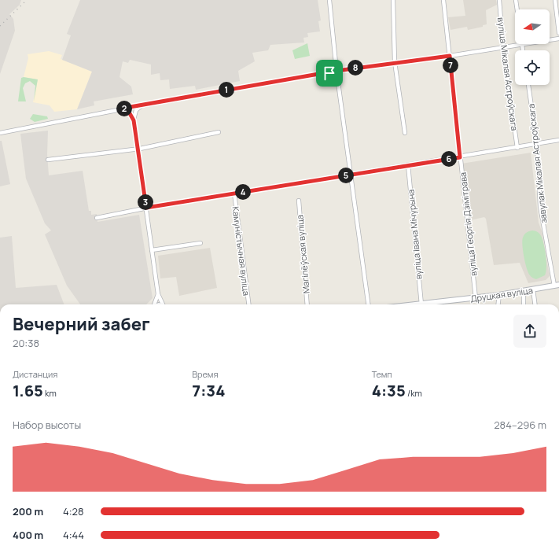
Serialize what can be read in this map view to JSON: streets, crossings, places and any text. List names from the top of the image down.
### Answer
{
  "streets": {
    "main road": ["Друцкая вуліца"],
    "street": [
      "вуліца Мікалая Астроўскага",
      "завулак Мікалая Астроўскага",
      "вуліца Георгія Дзімітрава",
      "вуліца Івана Мічурына",
      "Камуністычная вуліца",
      "Магілёўская вуліца"
    ]
  },
  "crossings": [
    ["завулак Мікалая Астроўскага", "Друцкая вуліца"],
    ["вуліца Георгія Дзімітрава", "Друцкая вуліца"],
    ["вуліца Івана Мічурына", "Друцкая вуліца"]
  ],
  "north": "left",
  "page": {
    "pins": [
      "7",
      "8",
      "1",
      "2",
      "6",
      "5",
      "4",
      "3"
    ],
    "heading": ["Вечерний забег", "20:38"],
    "stats": [
      ["Дистанция", "1.65 km"],
      ["Время", "7:34"],
      ["Темп", "4:35 /km"]
    ],
    "chart": ["Набор высоты", "284–296 m"],
    "list": [
      {
        "name": "200 m",
        "note": "4:28"
      },
      {
        "name": "400 m",
        "note": "4:44"
      }
    ]
  }
}
